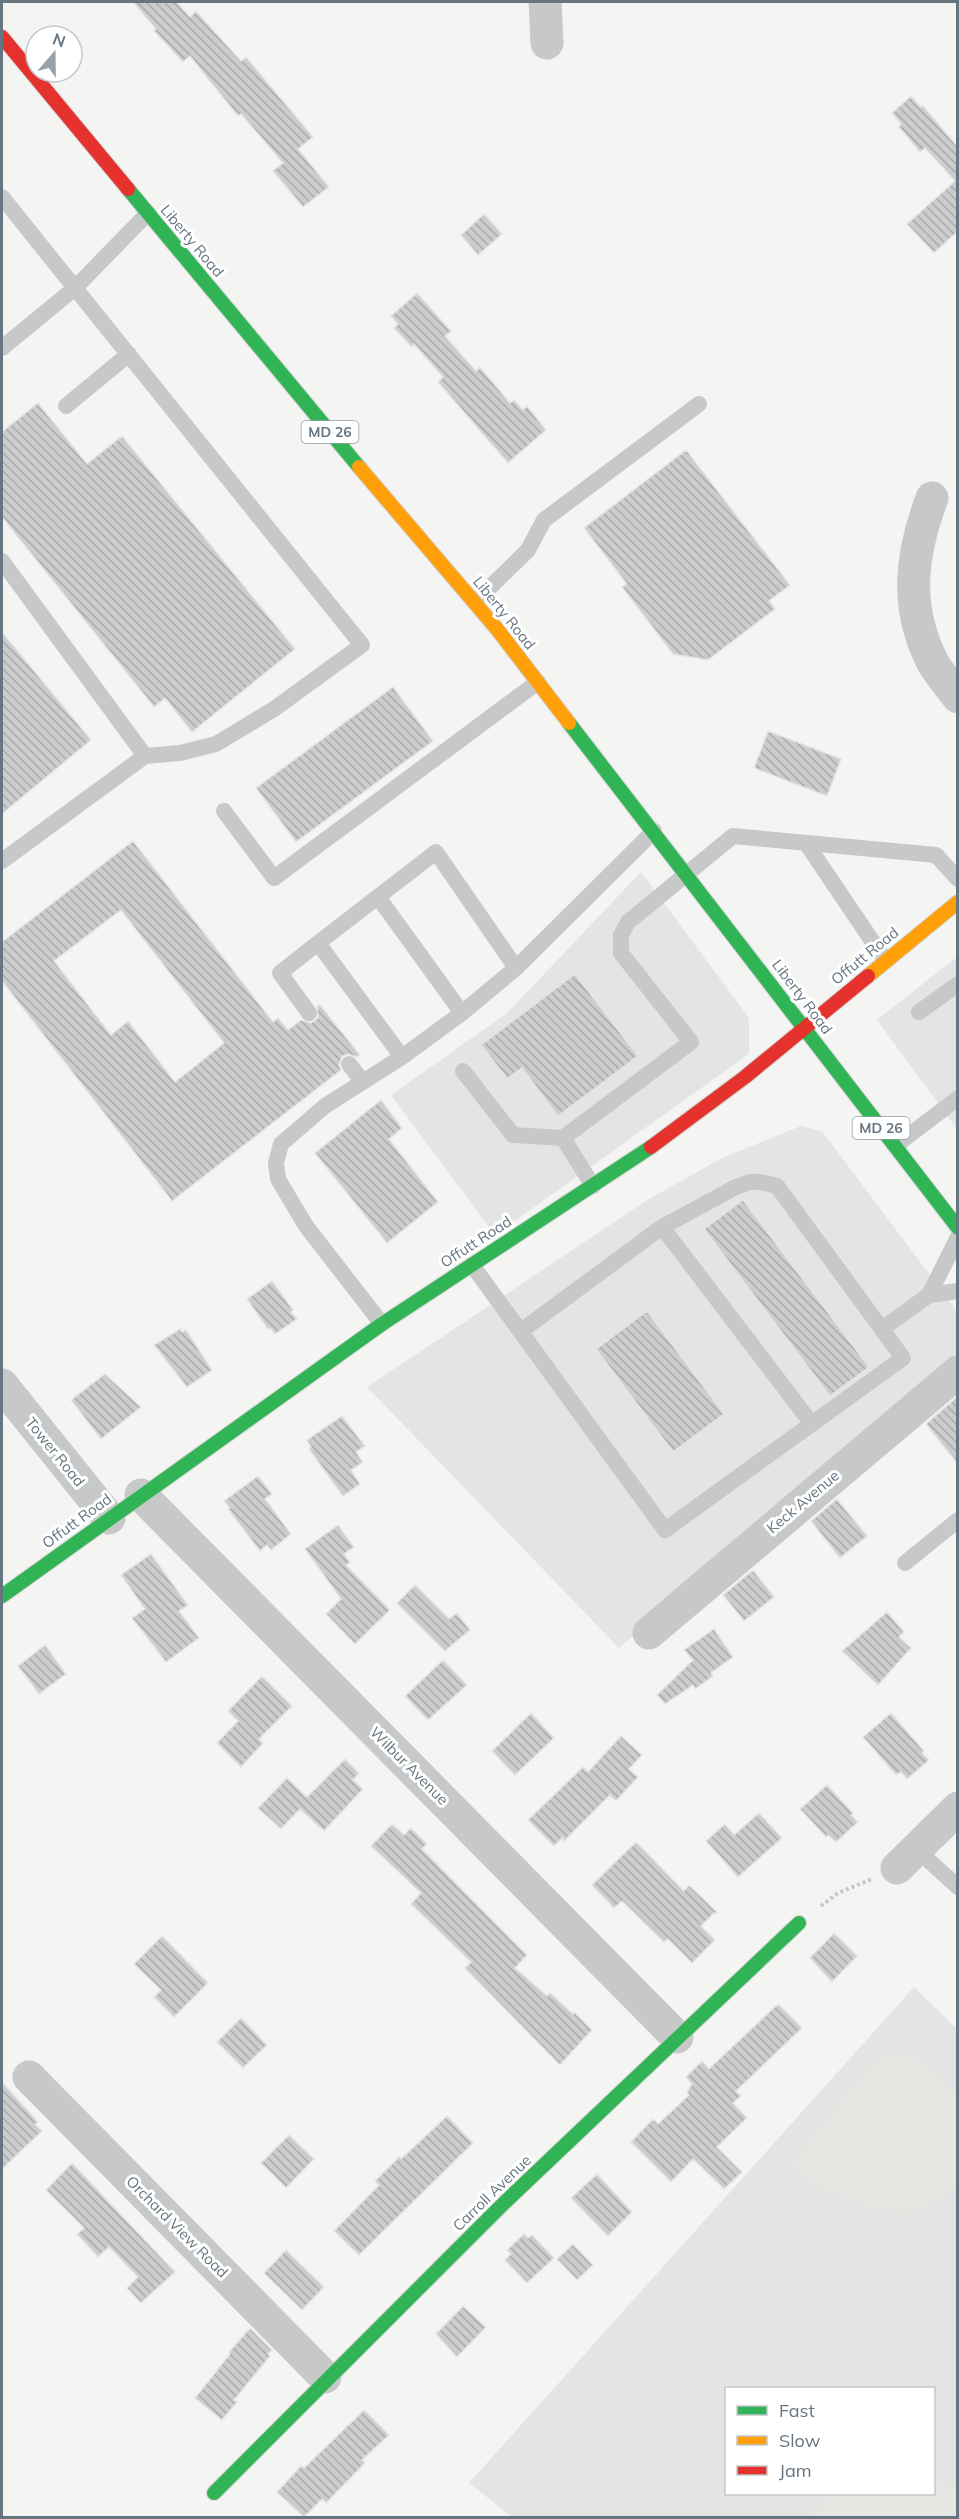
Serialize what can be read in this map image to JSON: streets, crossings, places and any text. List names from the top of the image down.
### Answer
{
  "streets": {
    "street": [
      "Liberty Road",
      "MD 26",
      "Offutt Road",
      "Tower Road",
      "Keck Avenue",
      "Wilbur Avenue",
      "Carroll Avenue",
      "Orchard View Road"
    ]
  },
  "crossings": [
    ["Liberty Road", "Offutt Road"],
    ["Offutt Road", "Tower Road"],
    ["Offutt Road", "Wilbur Avenue"],
    ["Wilbur Avenue", "Carroll Avenue"],
    ["Carroll Avenue", "Orchard View Road"]
  ],
  "legend": ["Fast", "Slow", "Jam"],
  "north": "top"
}
